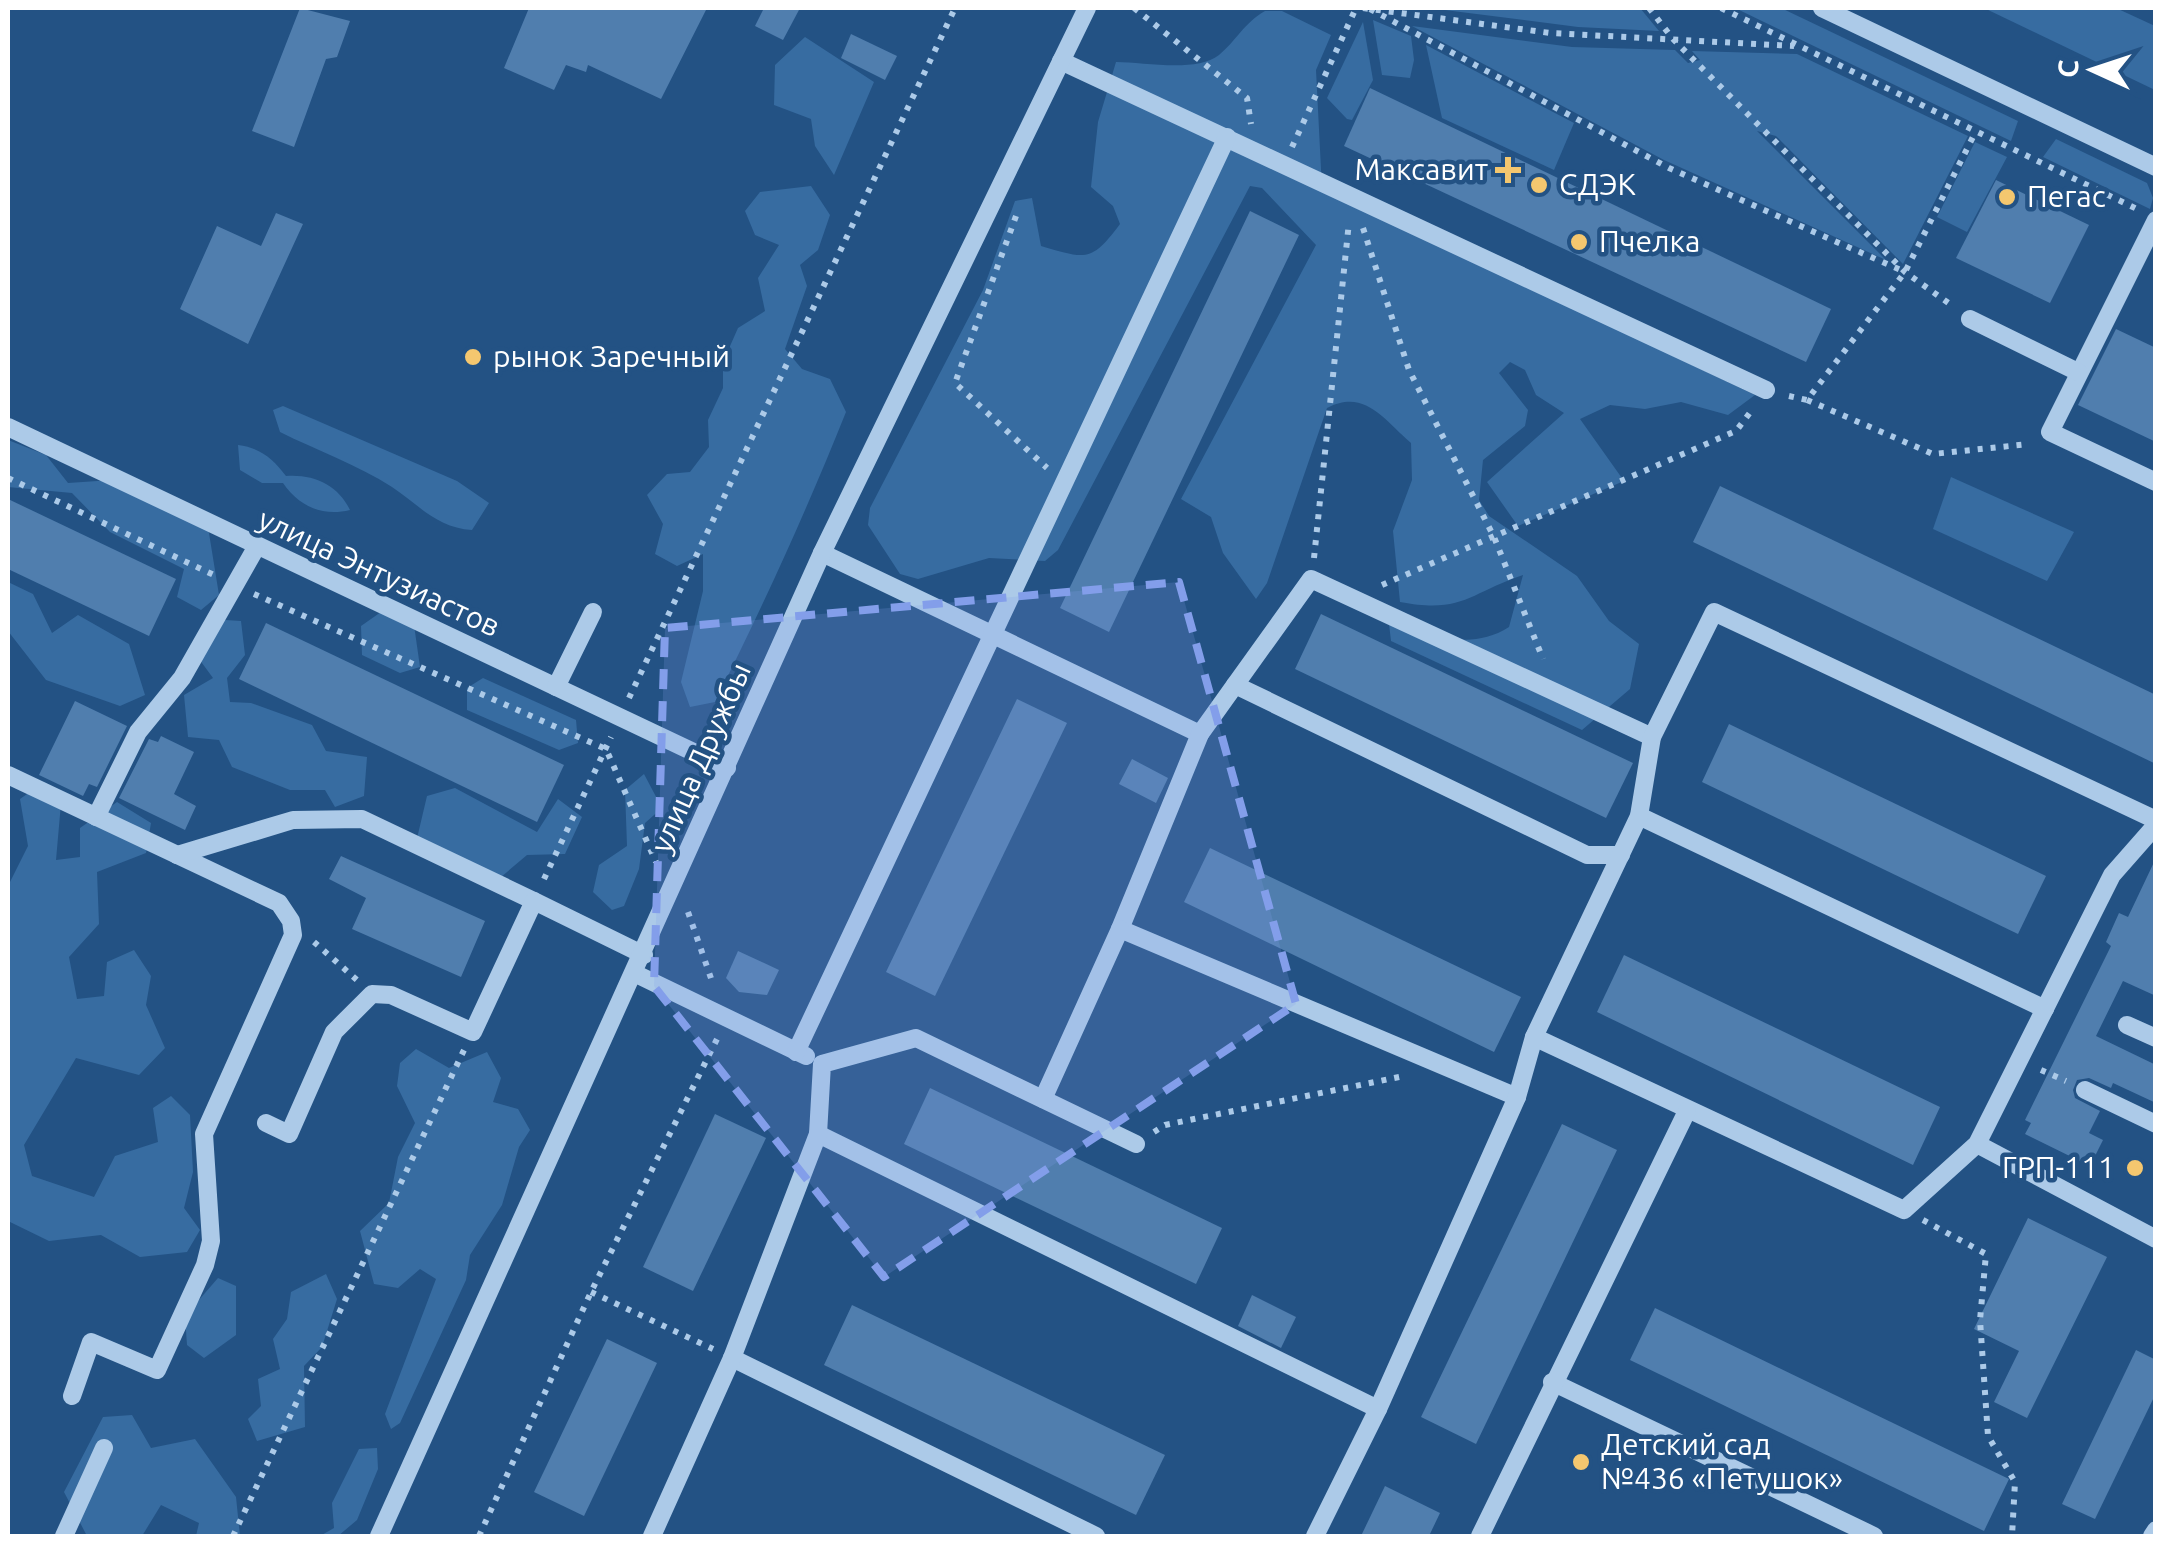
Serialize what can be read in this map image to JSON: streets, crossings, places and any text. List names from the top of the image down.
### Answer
{
  "streets": {
    "street": ["улица Энтузиастов", "улица Дружбы"]
  },
  "crossings": [
    ["улица Энтузиастов", "улица Дружбы"]
  ],
  "places": {
    "health": ["Максавит"],
    "other": [
      "СДЭК",
      "Пегас",
      "Пчелка",
      "рынок Заречный",
      "ГРП-111",
      "Детский сад №436 «Петушок»"
    ]
  },
  "north": "left"
}
